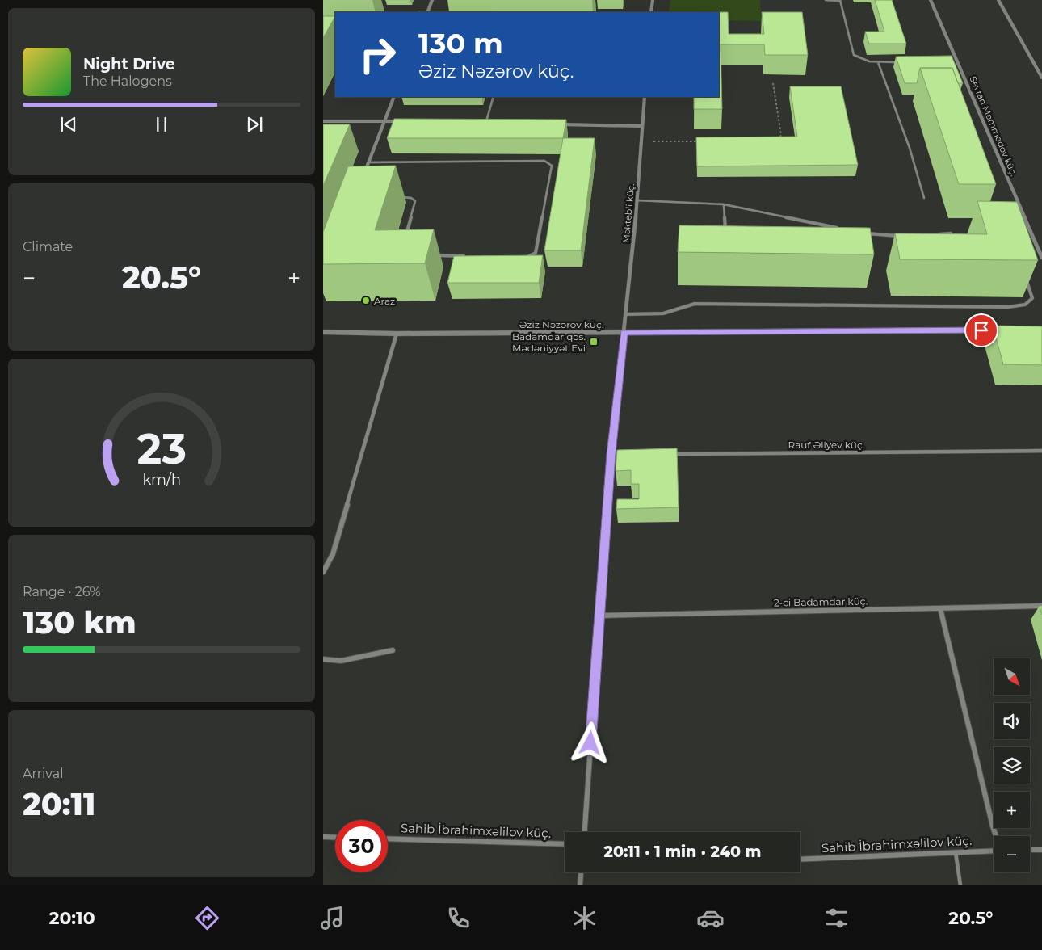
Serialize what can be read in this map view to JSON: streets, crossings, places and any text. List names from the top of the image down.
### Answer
{
  "streets": {
    "street": [
      "Seyran Məmmədov küç.",
      "Məktəbli küç.",
      "Əziz Nəzərov küç.",
      "Rauf Əliyev küç.",
      "2-ci Badamdar küç.",
      "Sahib İbrahimxəlilov küç."
    ]
  },
  "crossings": [
    ["Məktəbli küç.", "Əziz Nəzərov küç."],
    ["Məktəbli küç.", "2-ci Badamdar küç."]
  ],
  "places": {
    "other": ["Araz"],
    "transit": ["Badamdar qəs. Mədəniyyət Evi"]
  },
  "north": "bottom right",
  "page": {
    "turn": ["130 m", "Əziz Nəzərov küç."],
    "song": ["Night Drive", "The Halogens"],
    "tile": [
      "Climate",
      ["Range · 26%", "130 km"],
      ["Arrival", "20:11"]
    ],
    "heat": ["−", "20.5°", "+"],
    "map_buttons": ["+", "−"],
    "limit": "30",
    "trip": "20:11 · 1 min · 240 m",
    "tabs": ["20:10", "20.5°"],
    "gauge": ["23", "km/h"]
  }
}
